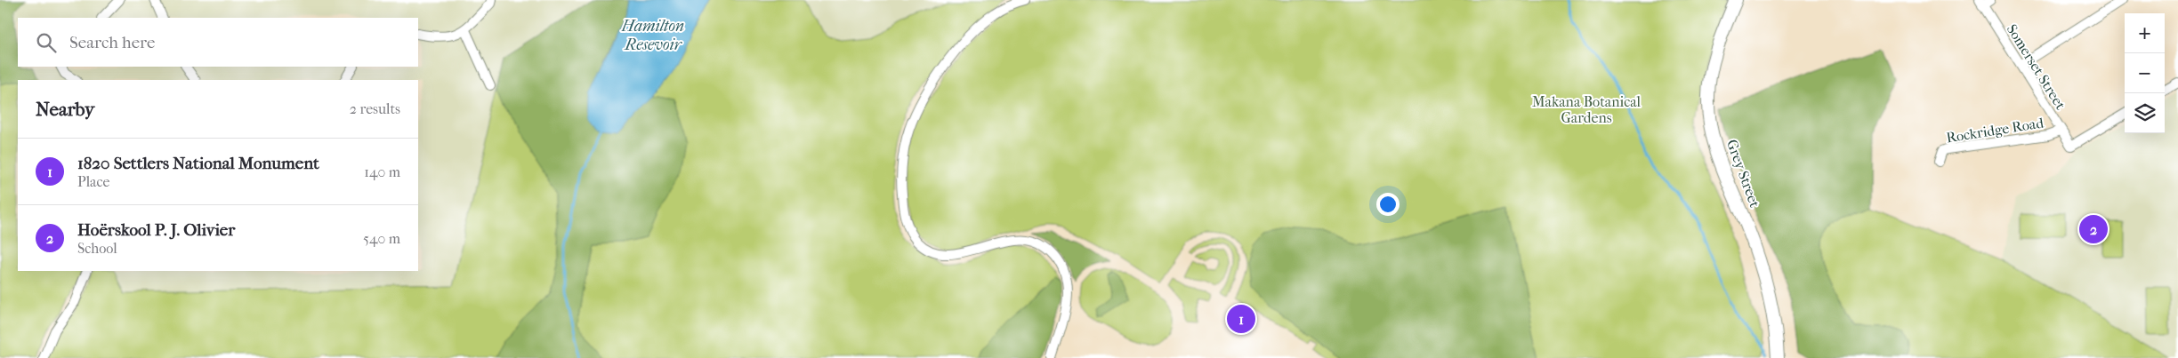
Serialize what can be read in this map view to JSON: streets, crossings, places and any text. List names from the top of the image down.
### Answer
{
  "streets": {
    "main road": ["Grey Street"],
    "street": ["Somerset Street", "Rockridge Road"]
  },
  "crossings": [
    ["Somerset Street", "Rockridge Road"]
  ],
  "water": ["Hamilton Resevoir"],
  "parks": ["Makana Botanical Gardens"],
  "page": {
    "map_buttons": ["+", "−"],
    "search": "Search here",
    "heading": ["Nearby", "2 results"],
    "list": [
      {
        "mark": "1",
        "name": "1820 Settlers National Monument",
        "note": "Place",
        "value": "140 m"
      },
      {
        "mark": "2",
        "name": "Hoërskool P. J. Olivier",
        "note": "School",
        "value": "540 m"
      }
    ],
    "pins": ["2", "1"]
  }
}
